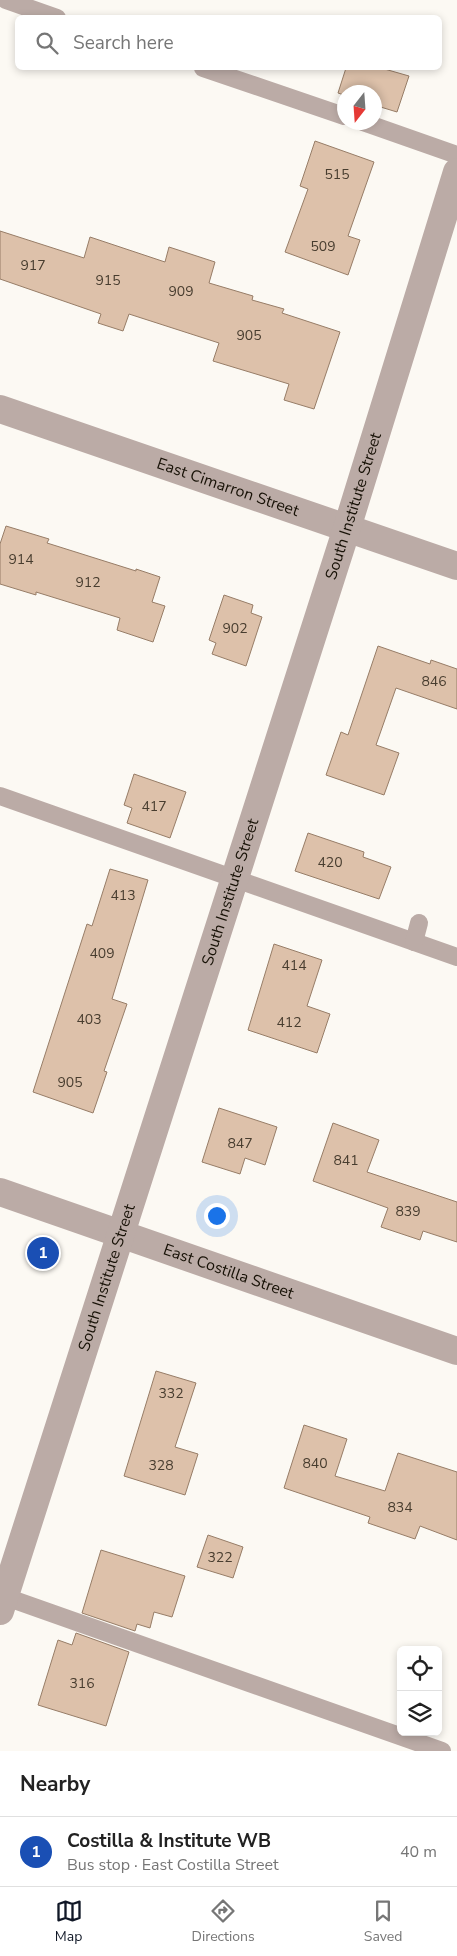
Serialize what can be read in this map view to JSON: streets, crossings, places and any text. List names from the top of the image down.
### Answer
{
  "streets": {
    "street": ["East Cimarron Street", "South Institute Street", "East Costilla Street"]
  },
  "crossings": [
    ["East Cimarron Street", "South Institute Street"],
    ["South Institute Street", "East Costilla Street"]
  ],
  "house_numbers": [
    "515",
    "509",
    "917",
    "915",
    "909",
    "905",
    "914",
    "912",
    "902",
    "846",
    "417",
    "420",
    "413",
    "409",
    "414",
    "403",
    "412",
    "905",
    "847",
    "841",
    "839",
    "332",
    "840",
    "328",
    "834",
    "322",
    "316"
  ],
  "north": "bottom",
  "page": {
    "search": "Search here",
    "pins": "1",
    "heading": "Nearby",
    "list": [
      {
        "mark": "1",
        "name": "Costilla & Institute WB",
        "note": "Bus stop · East Costilla Street",
        "value": "40 m"
      }
    ],
    "nav": ["Map", "Directions", "Saved"]
  }
}
